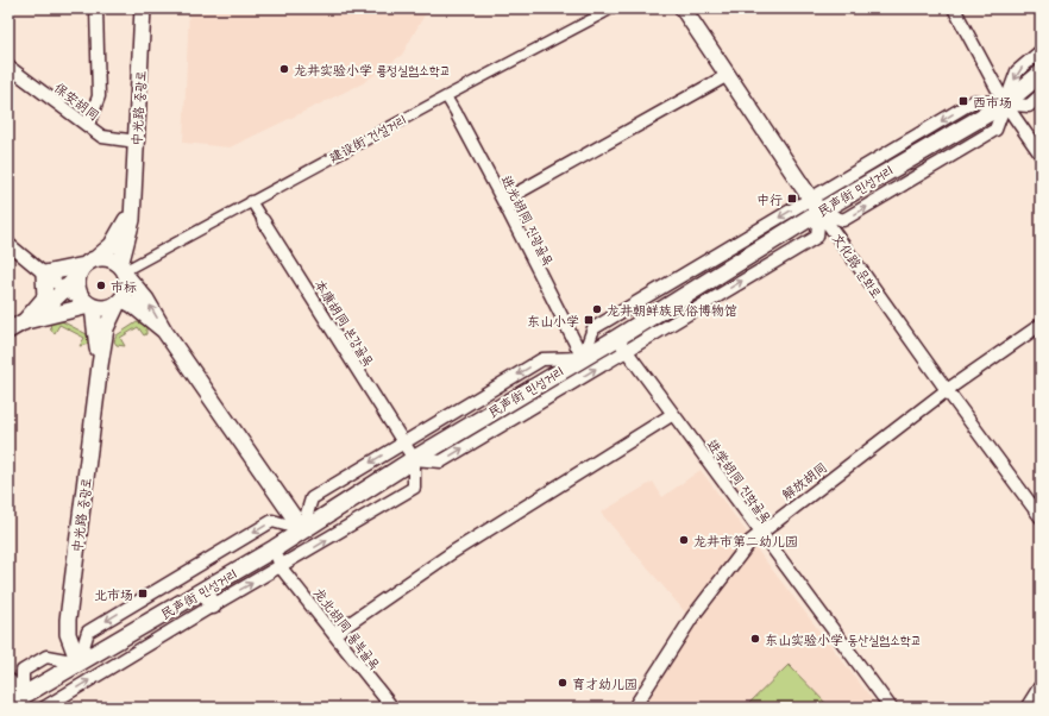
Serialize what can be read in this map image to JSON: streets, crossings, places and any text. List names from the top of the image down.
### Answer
{
  "streets": {
    "main road": ["民声街 민성거리"],
    "street": [
      "保安胡同",
      "中光路 중광로",
      "建设街 건설거리",
      "进光胡同 진광골목",
      "文化路 문화로",
      "本康胡同 본강골목",
      "进学胡同 진학골목",
      "解放胡同",
      "龙北胡同 룡북골목"
    ]
  },
  "crossings": [
    ["保安胡同", "中光路 중광로"],
    ["中光路 중광로", "建设街 건설거리"],
    ["中光路 중광로", "民声街 민성거리"],
    ["建设街 건설거리", "进光胡同 진광골목"],
    ["建设街 건설거리", "本康胡同 본강골목"],
    ["民声街 민성거리", "进光胡同 진광골목"],
    ["民声街 민성거리", "文化路 문화로"],
    ["民声街 민성거리", "本康胡同 본강골목"],
    ["民声街 민성거리", "进学胡同 진학골목"],
    ["文化路 문화로", "解放胡同"],
    ["进学胡同 진학골목", "解放胡同"]
  ],
  "places": {
    "other": [
      "龙井实验小学 룡정실험소학교",
      "市标",
      "龙井朝鲜族民俗博物馆",
      "龙井市第二幼儿园",
      "东山实验小学 동산실험소학교",
      "育才幼儿园"
    ],
    "transit": [
      "西市场",
      "中行",
      "东山小学",
      "北市场"
    ]
  }
}
